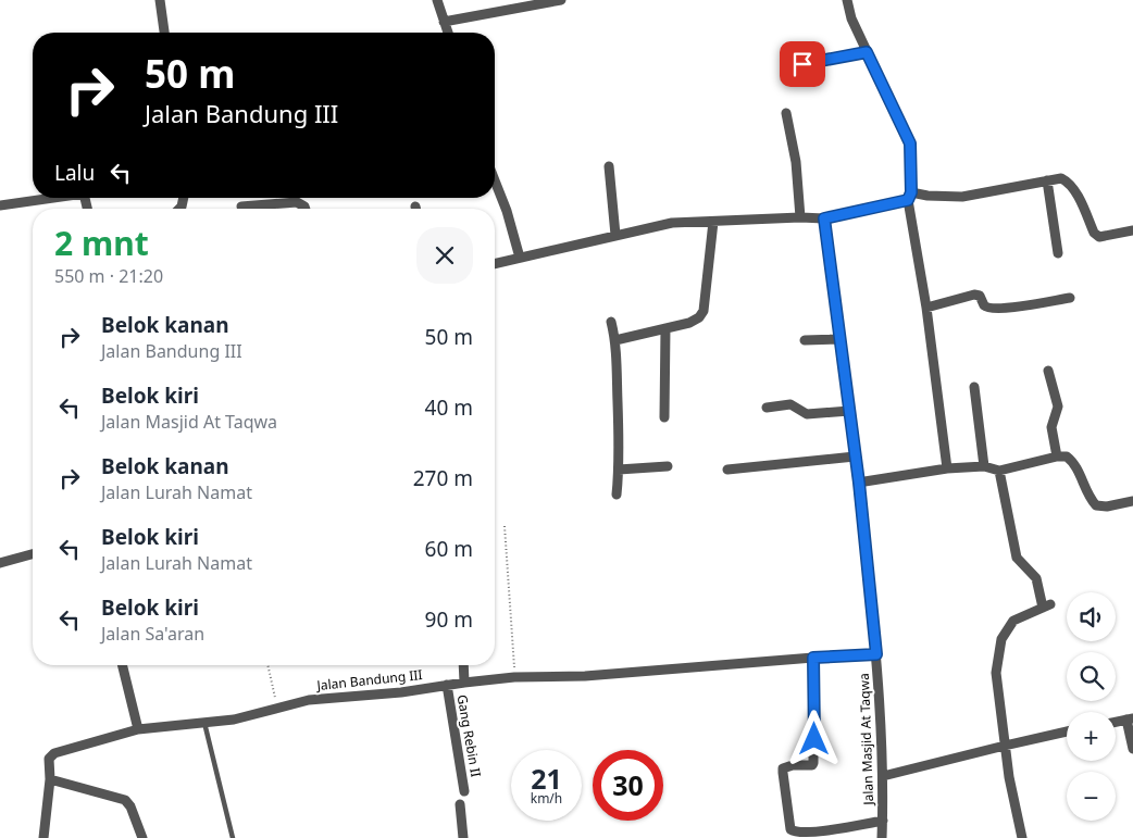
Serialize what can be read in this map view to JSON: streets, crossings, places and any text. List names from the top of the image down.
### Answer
{
  "streets": {
    "street": ["Jalan Bandung III", "Gang Rebin II", "Jalan Masjid At Taqwa"]
  },
  "crossings": [
    ["Jalan Bandung III", "Gang Rebin II"],
    ["Jalan Bandung III", "Jalan Masjid At Taqwa"]
  ],
  "page": {
    "turn": ["50 m", "Jalan Bandung III"],
    "then": "Lalu",
    "heading": ["2 mnt", "550 m · 21:20"],
    "list": [
      {
        "name": "Belok kanan",
        "note": "Jalan Bandung III",
        "value": "50 m"
      },
      {
        "name": "Belok kiri",
        "note": "Jalan Masjid At Taqwa",
        "value": "40 m"
      },
      {
        "name": "Belok kanan",
        "note": "Jalan Lurah Namat",
        "value": "270 m"
      },
      {
        "name": "Belok kiri",
        "note": "Jalan Lurah Namat",
        "value": "60 m"
      },
      {
        "name": "Belok kiri",
        "note": "Jalan Sa'aran",
        "value": "90 m"
      }
    ],
    "map_buttons": ["+", "−"],
    "speed": "21 km/h",
    "limit": "30"
  }
}
